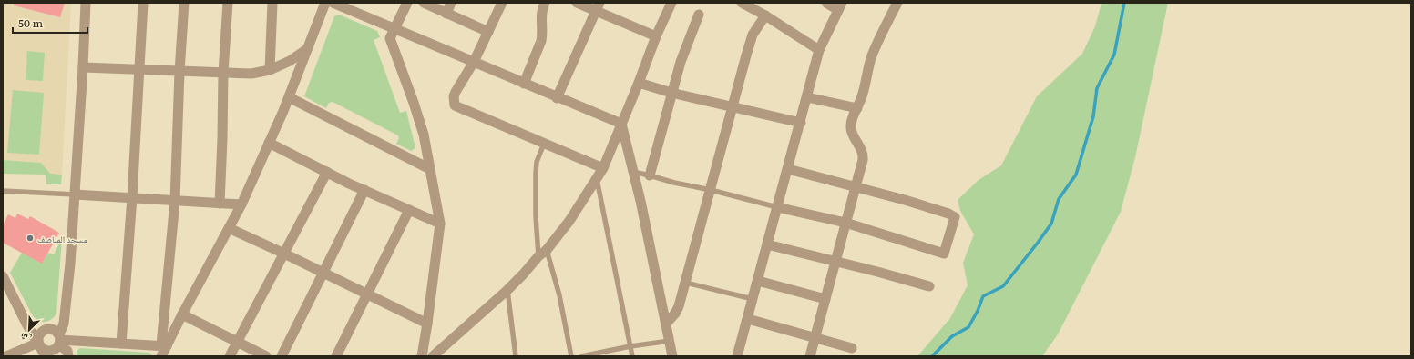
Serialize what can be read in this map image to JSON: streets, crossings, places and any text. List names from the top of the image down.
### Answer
{
  "places": ["مسجد المناصف"],
  "scale_bar": "50 m",
  "north": "bottom left"
}
